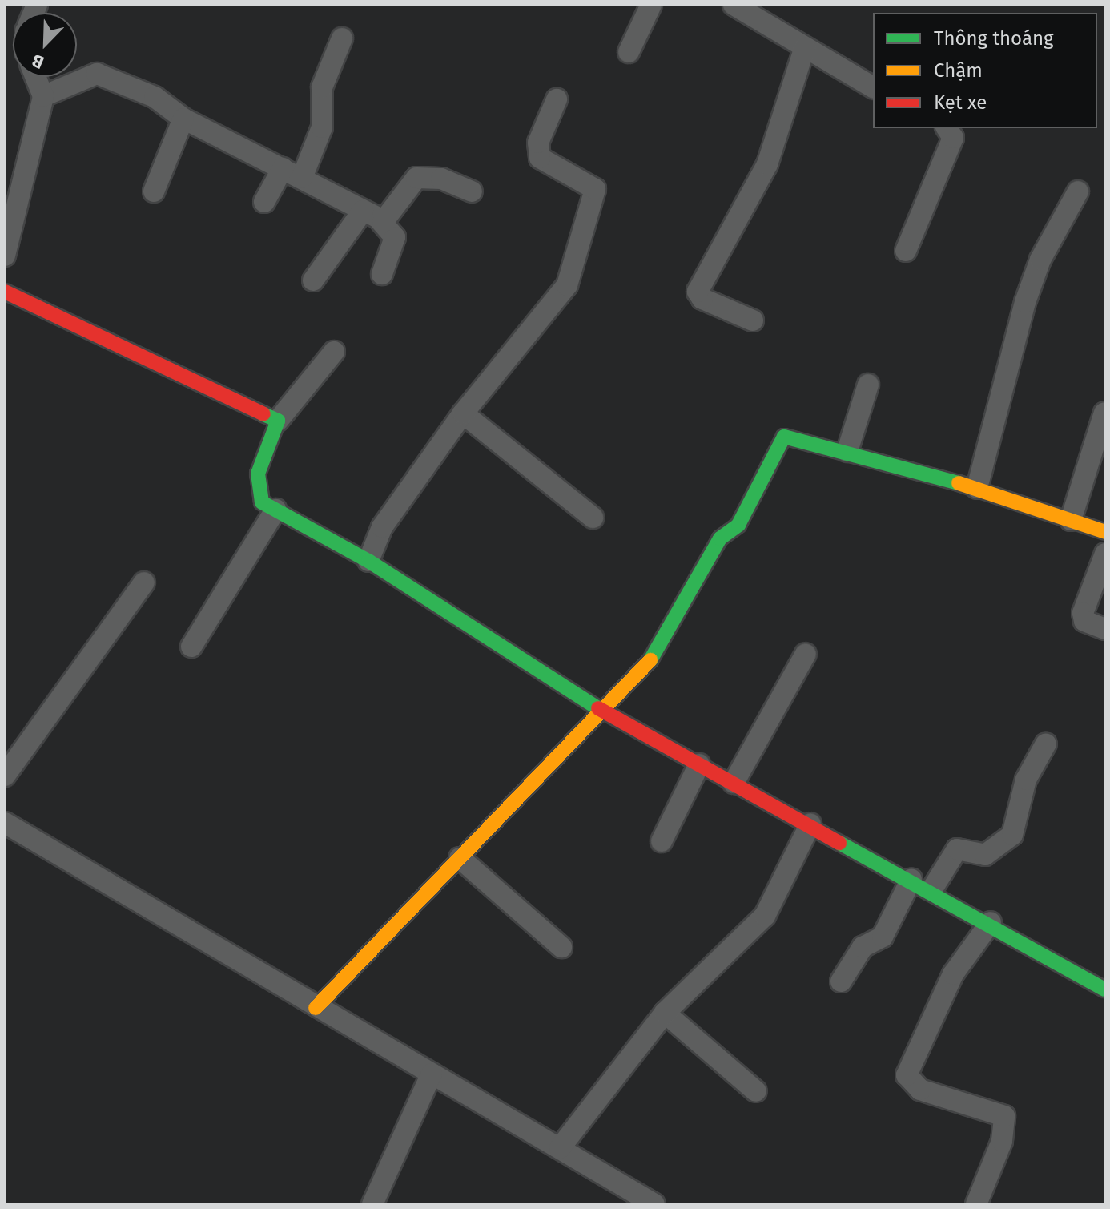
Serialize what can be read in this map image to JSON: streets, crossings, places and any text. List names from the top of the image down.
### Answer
{
  "legend": ["Thông thoáng", "Chậm", "Kẹt xe"],
  "north": "bottom left"
}
